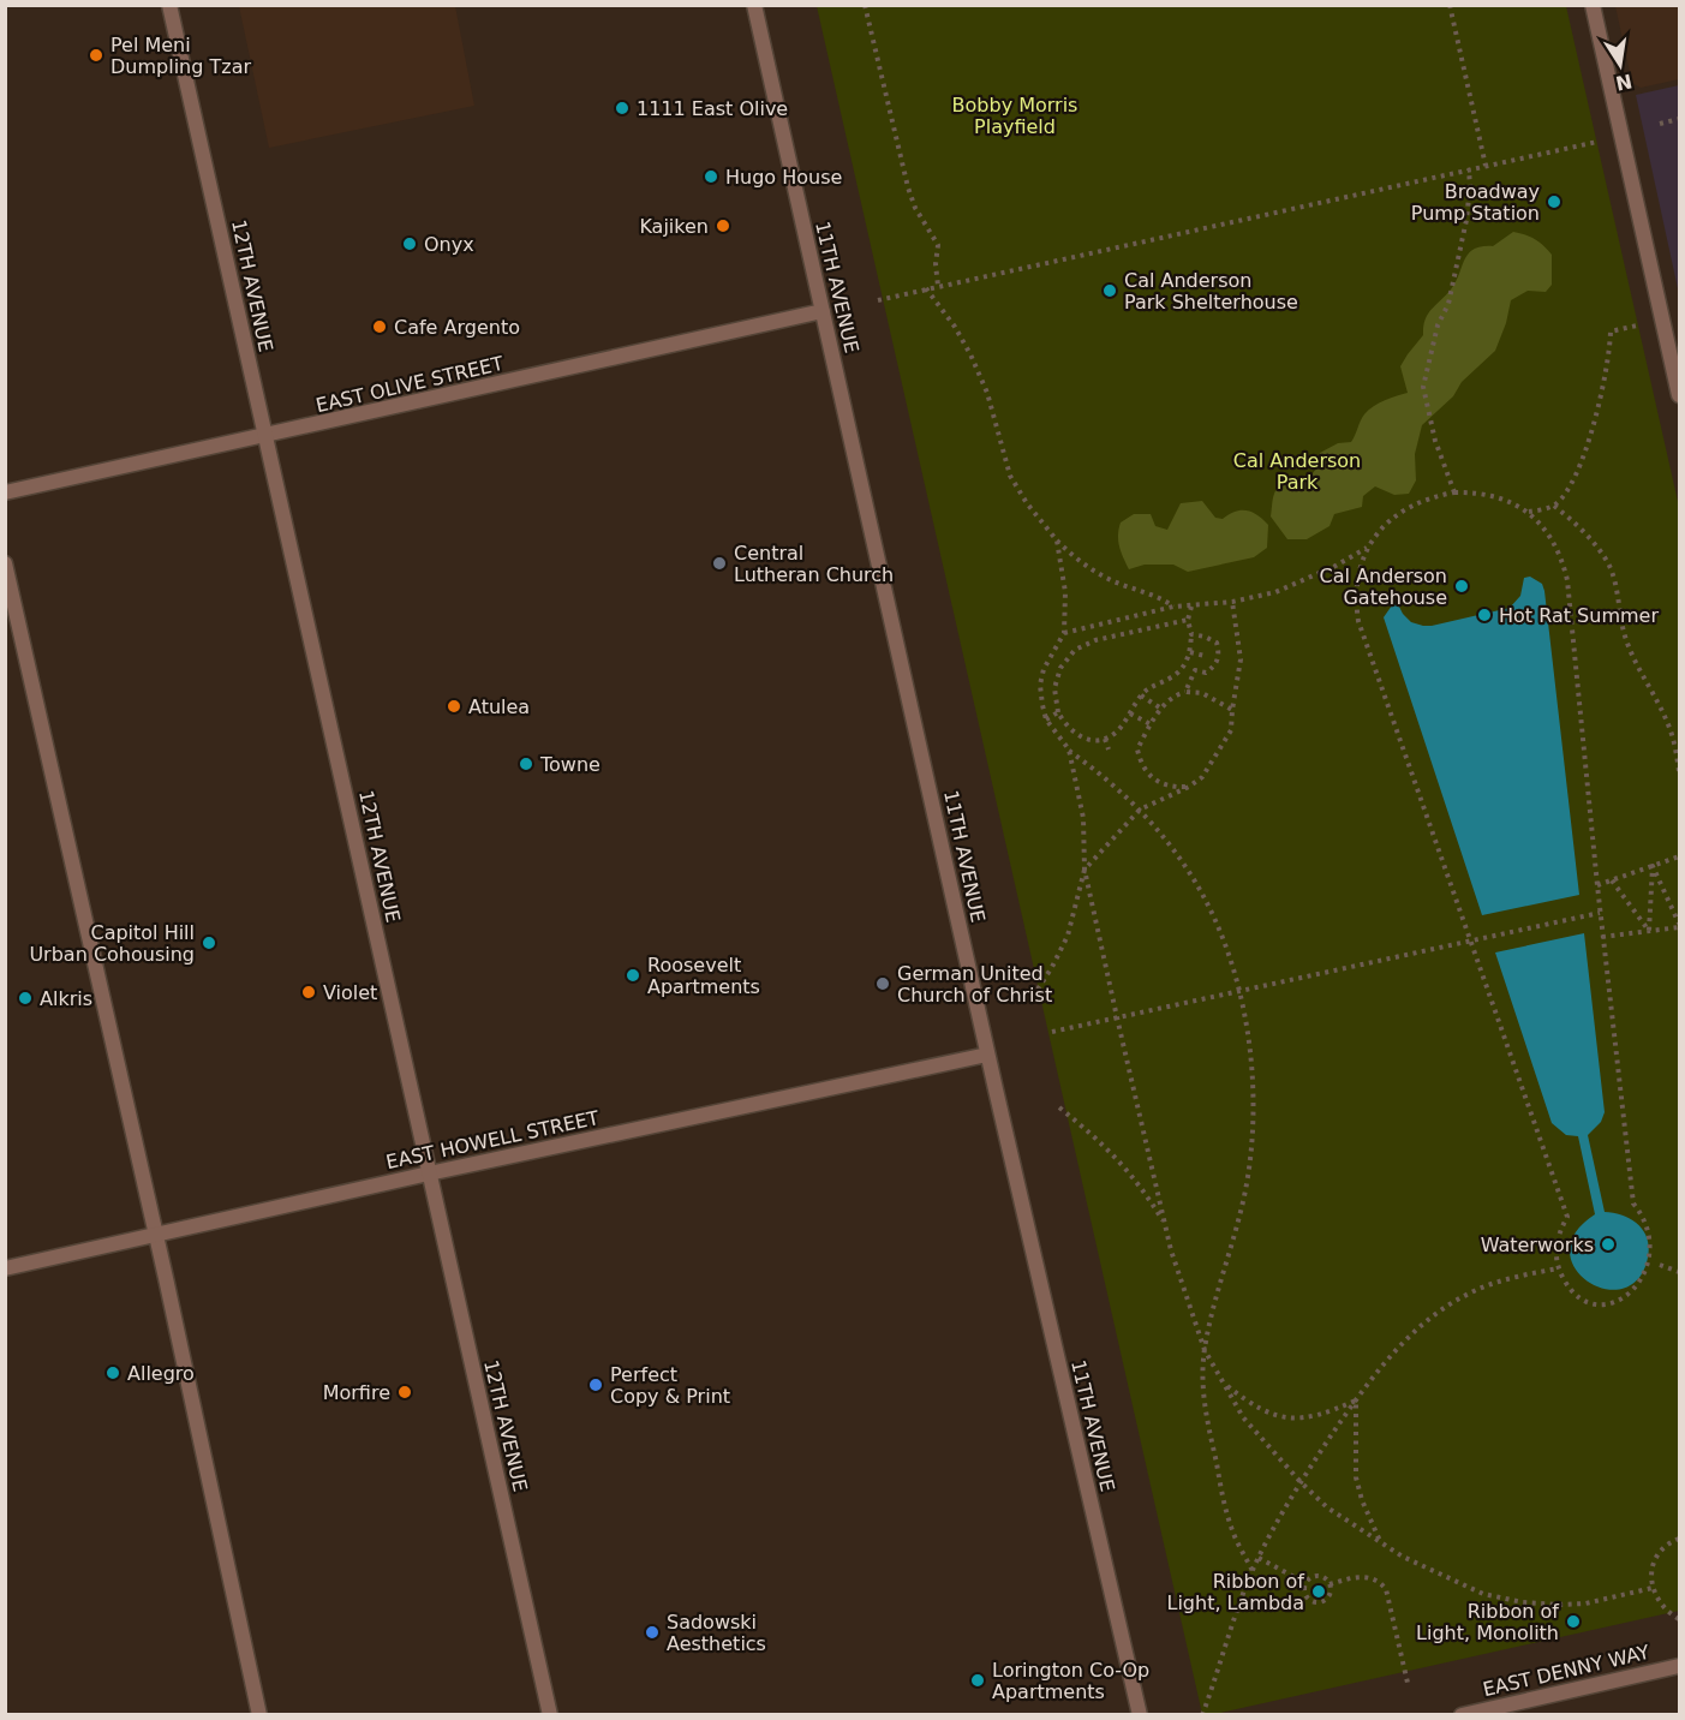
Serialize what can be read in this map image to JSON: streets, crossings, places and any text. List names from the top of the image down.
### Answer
{
  "streets": {
    "street": [
      "12TH AVENUE",
      "11TH AVENUE",
      "EAST OLIVE STREET",
      "EAST HOWELL STREET",
      "EAST DENNY WAY"
    ]
  },
  "crossings": [
    ["12TH AVENUE", "EAST OLIVE STREET"],
    ["12TH AVENUE", "EAST HOWELL STREET"],
    ["11TH AVENUE", "EAST OLIVE STREET"],
    ["11TH AVENUE", "EAST HOWELL STREET"]
  ],
  "parks": ["Bobby Morris Playfield", "Cal Anderson Park"],
  "places": [
    "Pel Meni Dumpling Tzar",
    "1111 East Olive",
    "Hugo House",
    "Broadway Pump Station",
    "Kajiken",
    "Onyx",
    "Cal Anderson Park Shelterhouse",
    "Cafe Argento",
    "Central Lutheran Church",
    "Cal Anderson Gatehouse",
    "Hot Rat Summer",
    "Atulea",
    "Towne",
    "Capitol Hill Urban Cohousing",
    "Roosevelt Apartments",
    "German United Church of Christ",
    "Violet",
    "Alkris",
    "Waterworks",
    "Allegro",
    "Perfect Copy & Print",
    "Morfire",
    "Ribbon of Light, Lambda",
    "Ribbon of Light, Monolith",
    "Sadowski Aesthetics",
    "Lorington Co-Op Apartments"
  ],
  "north": "bottom"
}
